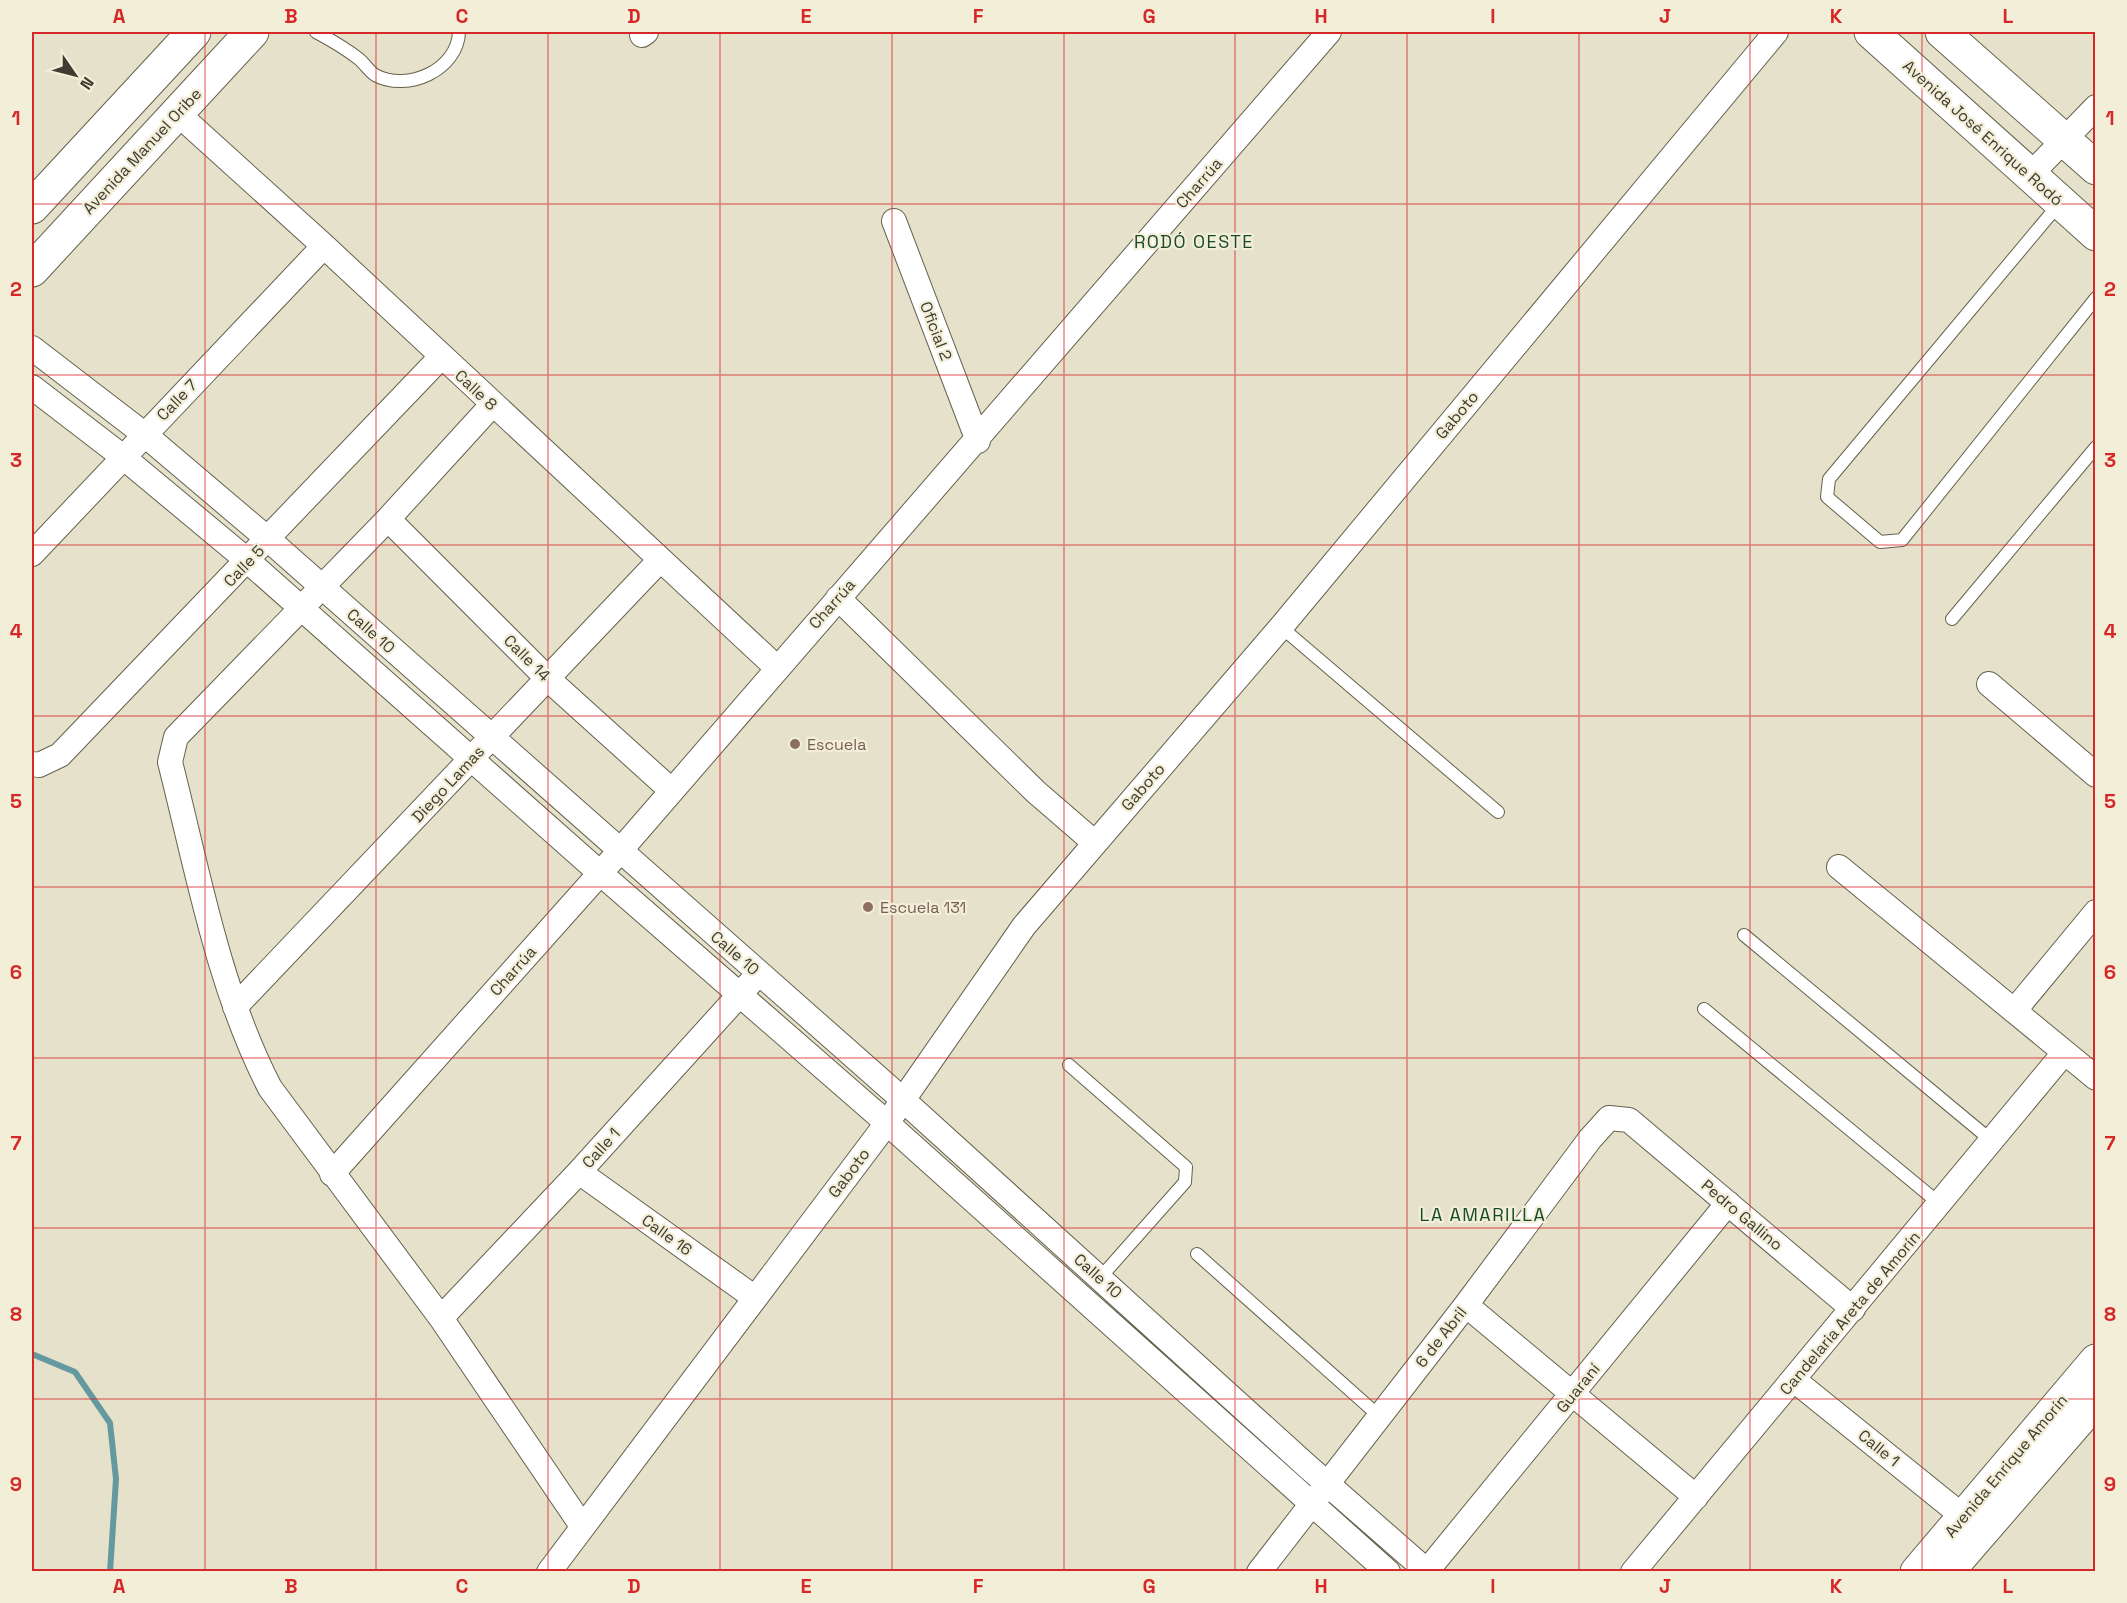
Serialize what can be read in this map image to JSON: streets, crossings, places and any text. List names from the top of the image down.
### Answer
{
  "streets": {
    "street": [
      "Avenida José Enrique Rodó",
      "Avenida Manuel Oribe",
      "Charrúa",
      "Oficial 2",
      "Calle 8",
      "Calle 7",
      "Gaboto",
      "Calle 5",
      "Calle 10",
      "Calle 14",
      "Diego Lamas",
      "Calle 1",
      "Pedro Gallino",
      "Calle 16",
      "Candelaria Areta de Amorín",
      "6 de Abril",
      "Guaraní",
      "Avenida Enrique Amorín"
    ]
  },
  "crossings": [
    ["Avenida Manuel Oribe", "Calle 8"],
    ["Charrúa", "Oficial 2"],
    ["Charrúa", "Calle 8"],
    ["Charrúa", "Calle 10"],
    ["Charrúa", "Calle 14"],
    ["Calle 8", "Calle 7"],
    ["Calle 8", "Calle 5"],
    ["Calle 8", "Diego Lamas"],
    ["Calle 7", "Calle 10"],
    ["Gaboto", "Calle 10"],
    ["Gaboto", "Calle 16"],
    ["Calle 5", "Calle 10"],
    ["Calle 10", "Diego Lamas"],
    ["Calle 10", "Calle 1"],
    ["Calle 10", "6 de Abril"],
    ["Calle 10", "Guaraní"],
    ["Calle 14", "Diego Lamas"],
    ["Calle 1", "Calle 16"],
    ["Calle 1", "Candelaria Areta de Amorín"],
    ["Calle 1", "Avenida Enrique Amorín"],
    ["Pedro Gallino", "Candelaria Areta de Amorín"],
    ["Pedro Gallino", "6 de Abril"],
    ["Pedro Gallino", "Guaraní"]
  ],
  "districts": ["RODÓ OESTE", "LA AMARILLA"],
  "places": ["Escuela", "Escuela 131"],
  "north": "bottom right",
  "grid": {
    "columns": [
      "A",
      "B",
      "C",
      "D",
      "E",
      "F",
      "G",
      "H",
      "I",
      "J",
      "K",
      "L"
    ],
    "rows": [
      "1",
      "2",
      "3",
      "4",
      "5",
      "6",
      "7",
      "8",
      "9"
    ]
  }
}
